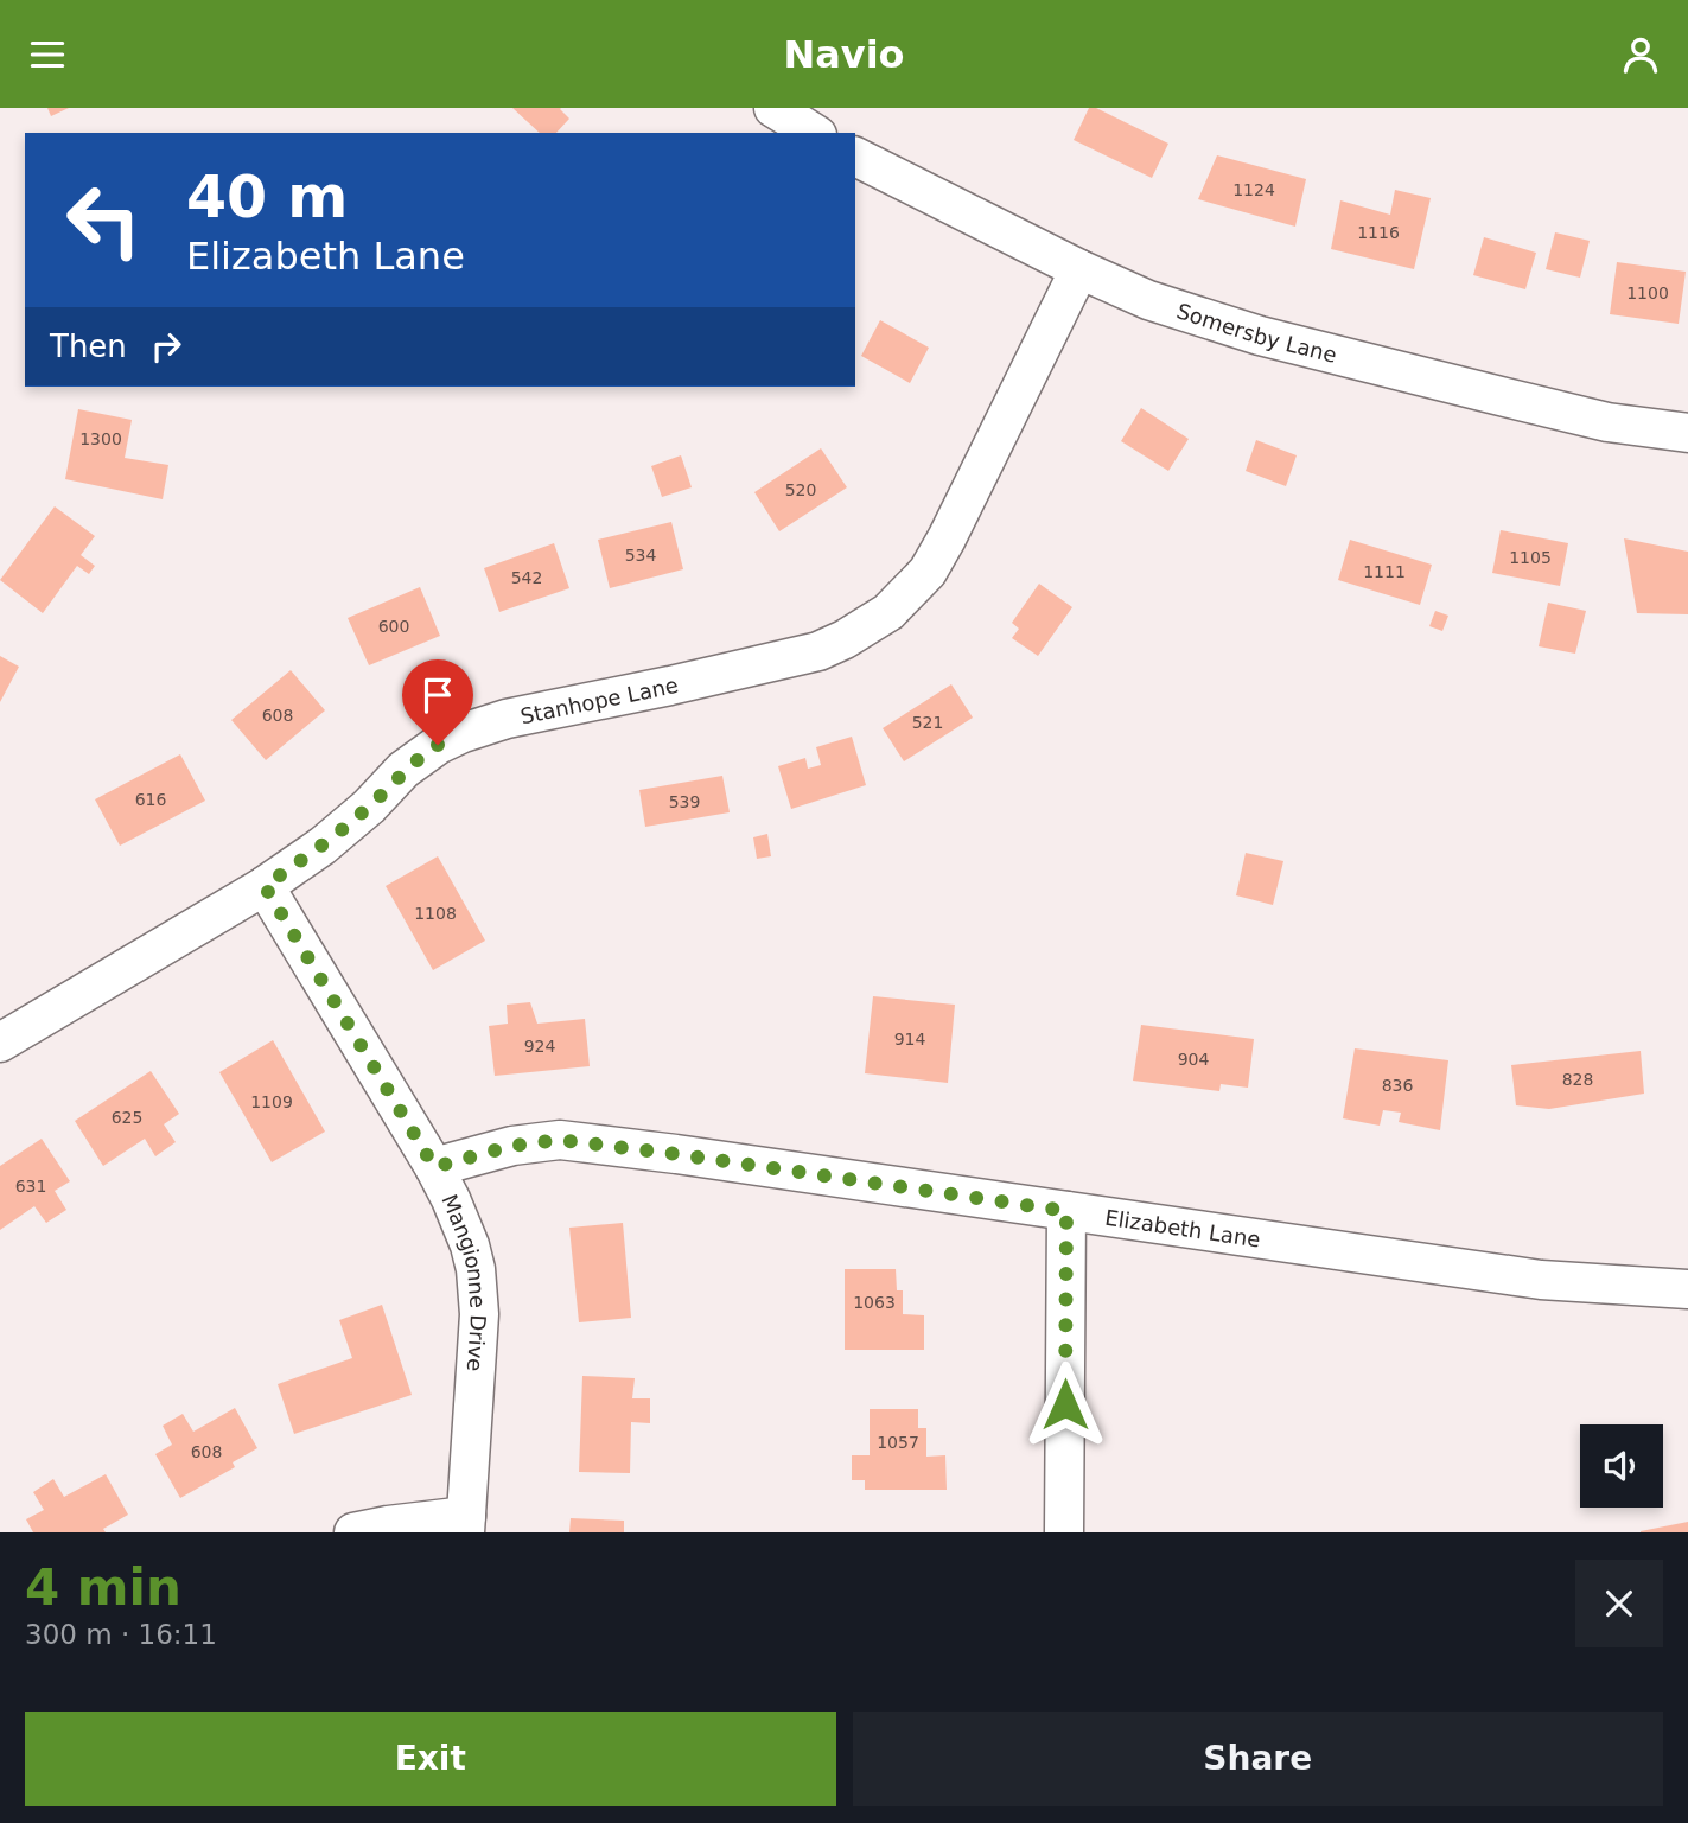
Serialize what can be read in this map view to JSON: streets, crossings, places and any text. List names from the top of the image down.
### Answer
{
  "streets": {
    "street": [
      "Somersby Lane",
      "Stanhope Lane",
      "Elizabeth Lane",
      "Mangionne Drive"
    ]
  },
  "crossings": [
    ["Somersby Lane", "Stanhope Lane"],
    ["Stanhope Lane", "Mangionne Drive"],
    ["Elizabeth Lane", "Mangionne Drive"]
  ],
  "house_numbers": [
    "1124",
    "1116",
    "1100",
    "1300",
    "520",
    "534",
    "1105",
    "1111",
    "542",
    "600",
    "608",
    "521",
    "616",
    "539",
    "1108",
    "914",
    "924",
    "904",
    "828",
    "836",
    "1109",
    "625",
    "631",
    "1063",
    "1057",
    "608"
  ],
  "page": {
    "header": "Navio",
    "turn": ["40 m", "Elizabeth Lane"],
    "then": "Then",
    "heading": ["4 min", "300 m · 16:11"],
    "buttons": ["Exit", "Share"]
  }
}
